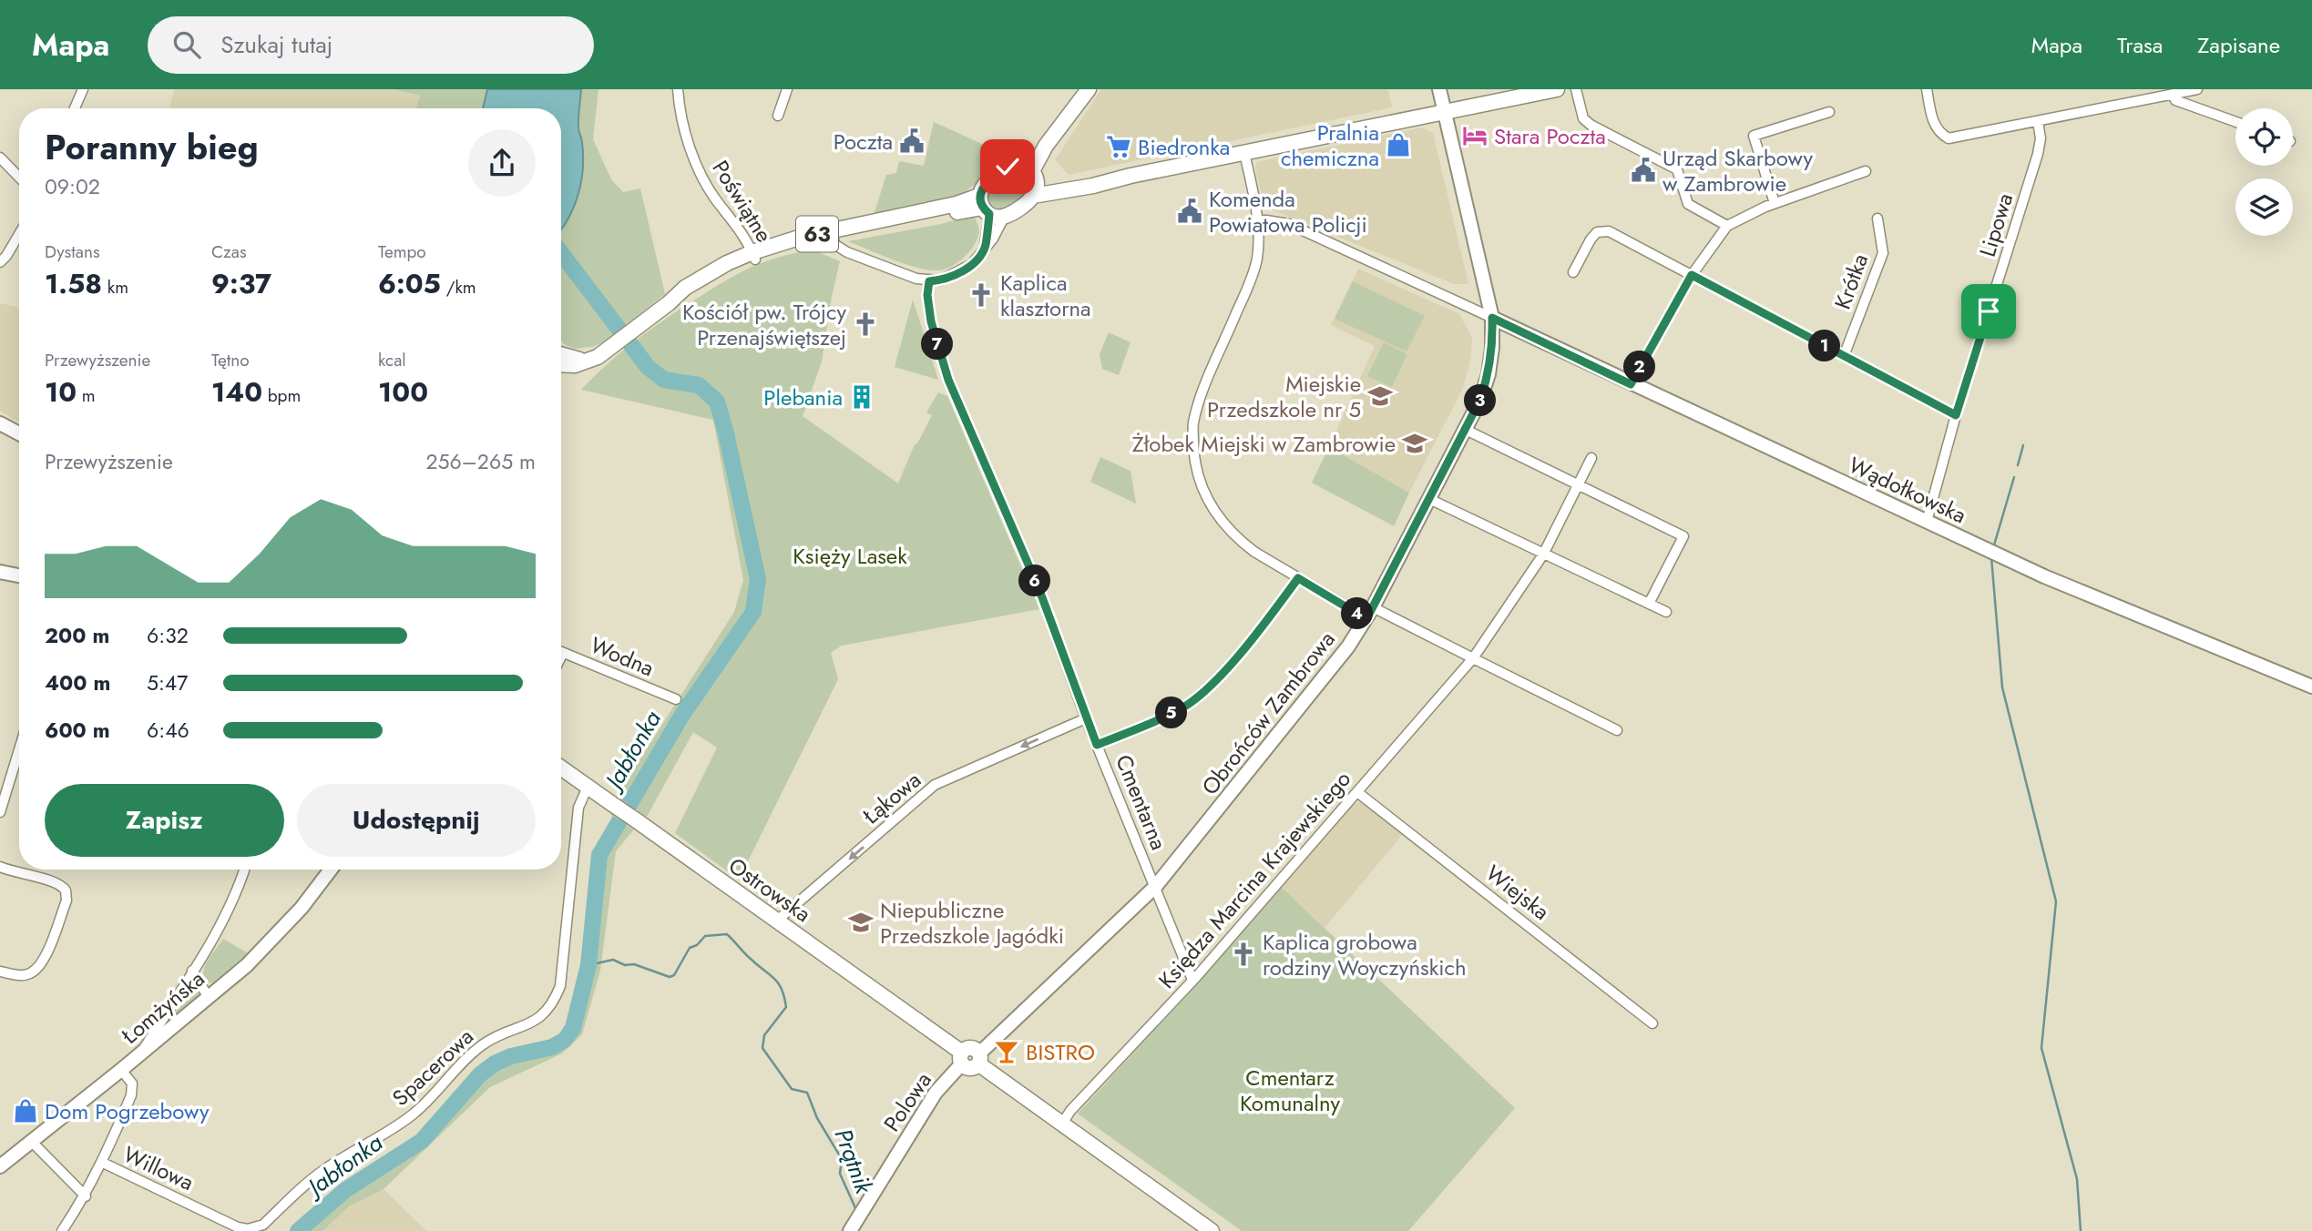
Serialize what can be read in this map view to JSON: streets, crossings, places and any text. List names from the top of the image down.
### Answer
{
  "streets": {
    "main road": ["63", "Ostrowska"],
    "street": [
      "Poświątne",
      "Lipowa",
      "Krótka",
      "Wądołkowska",
      "Wodna",
      "Obrońców Zambrowa",
      "Łąkowa",
      "Cmentarna",
      "Księdza Marcina Krajewskiego",
      "Wiejska",
      "Łomżyńska",
      "Spacerowa",
      "Polowa",
      "Willowa"
    ]
  },
  "crossings": [
    ["Poświątne", "63"],
    ["Lipowa", "Wądołkowska"],
    ["Wądołkowska", "Obrońców Zambrowa"],
    ["Obrońców Zambrowa", "Cmentarna"],
    ["Łąkowa", "Cmentarna"],
    ["Łąkowa", "Ostrowska"],
    ["Cmentarna", "Księdza Marcina Krajewskiego"],
    ["Księdza Marcina Krajewskiego", "Wiejska"],
    ["Ostrowska", "Spacerowa"],
    ["Ostrowska", "Polowa"],
    ["Łomżyńska", "Willowa"],
    ["Spacerowa", "Willowa"]
  ],
  "one_way": ["Łąkowa"],
  "water": ["Jabłonka", "Prątnik"],
  "parks": ["Księży Lasek", "Cmentarz Komunalny"],
  "places": {
    "hotel": ["Stara Poczta"],
    "public building": ["Poczta", "Urząd Skarbowy w Zambrowie", "Komenda Powiatowa Policji"],
    "shop": ["Pralnia chemiczna", "Dom Pogrzebowy"],
    "supermarket": ["Biedronka"],
    "church": ["Kaplica klasztorna", "Kościół pw. Trójcy Przenajświętszej", "Kaplica grobowa rodziny Woyczyńskich"],
    "school or university": ["Miejskie Przedszkole nr 5", "Żłobek Miejski w Zambrowie", "Niepubliczne Przedszkole Jagódki"],
    "building": ["Plebania"],
    "bar": ["BISTRO"]
  },
  "page": {
    "header": "Mapa",
    "search": "Szukaj tutaj",
    "nav": ["Mapa", "Trasa", "Zapisane"],
    "heading": ["Poranny bieg", "09:02"],
    "stats": [
      ["Dystans", "1.58 km"],
      ["Czas", "9:37"],
      ["Tempo", "6:05 /km"],
      ["Przewyższenie", "10 m"],
      ["Tętno", "140 bpm"],
      ["kcal", "100"]
    ],
    "pins": [
      "7",
      "1",
      "2",
      "3",
      "6",
      "4",
      "5"
    ],
    "chart": ["Przewyższenie", "256–265 m"],
    "list": [
      {
        "name": "200 m",
        "note": "6:32"
      },
      {
        "name": "400 m",
        "note": "5:47"
      },
      {
        "name": "600 m",
        "note": "6:46"
      }
    ],
    "buttons": ["Zapisz", "Udostępnij"]
  }
}
